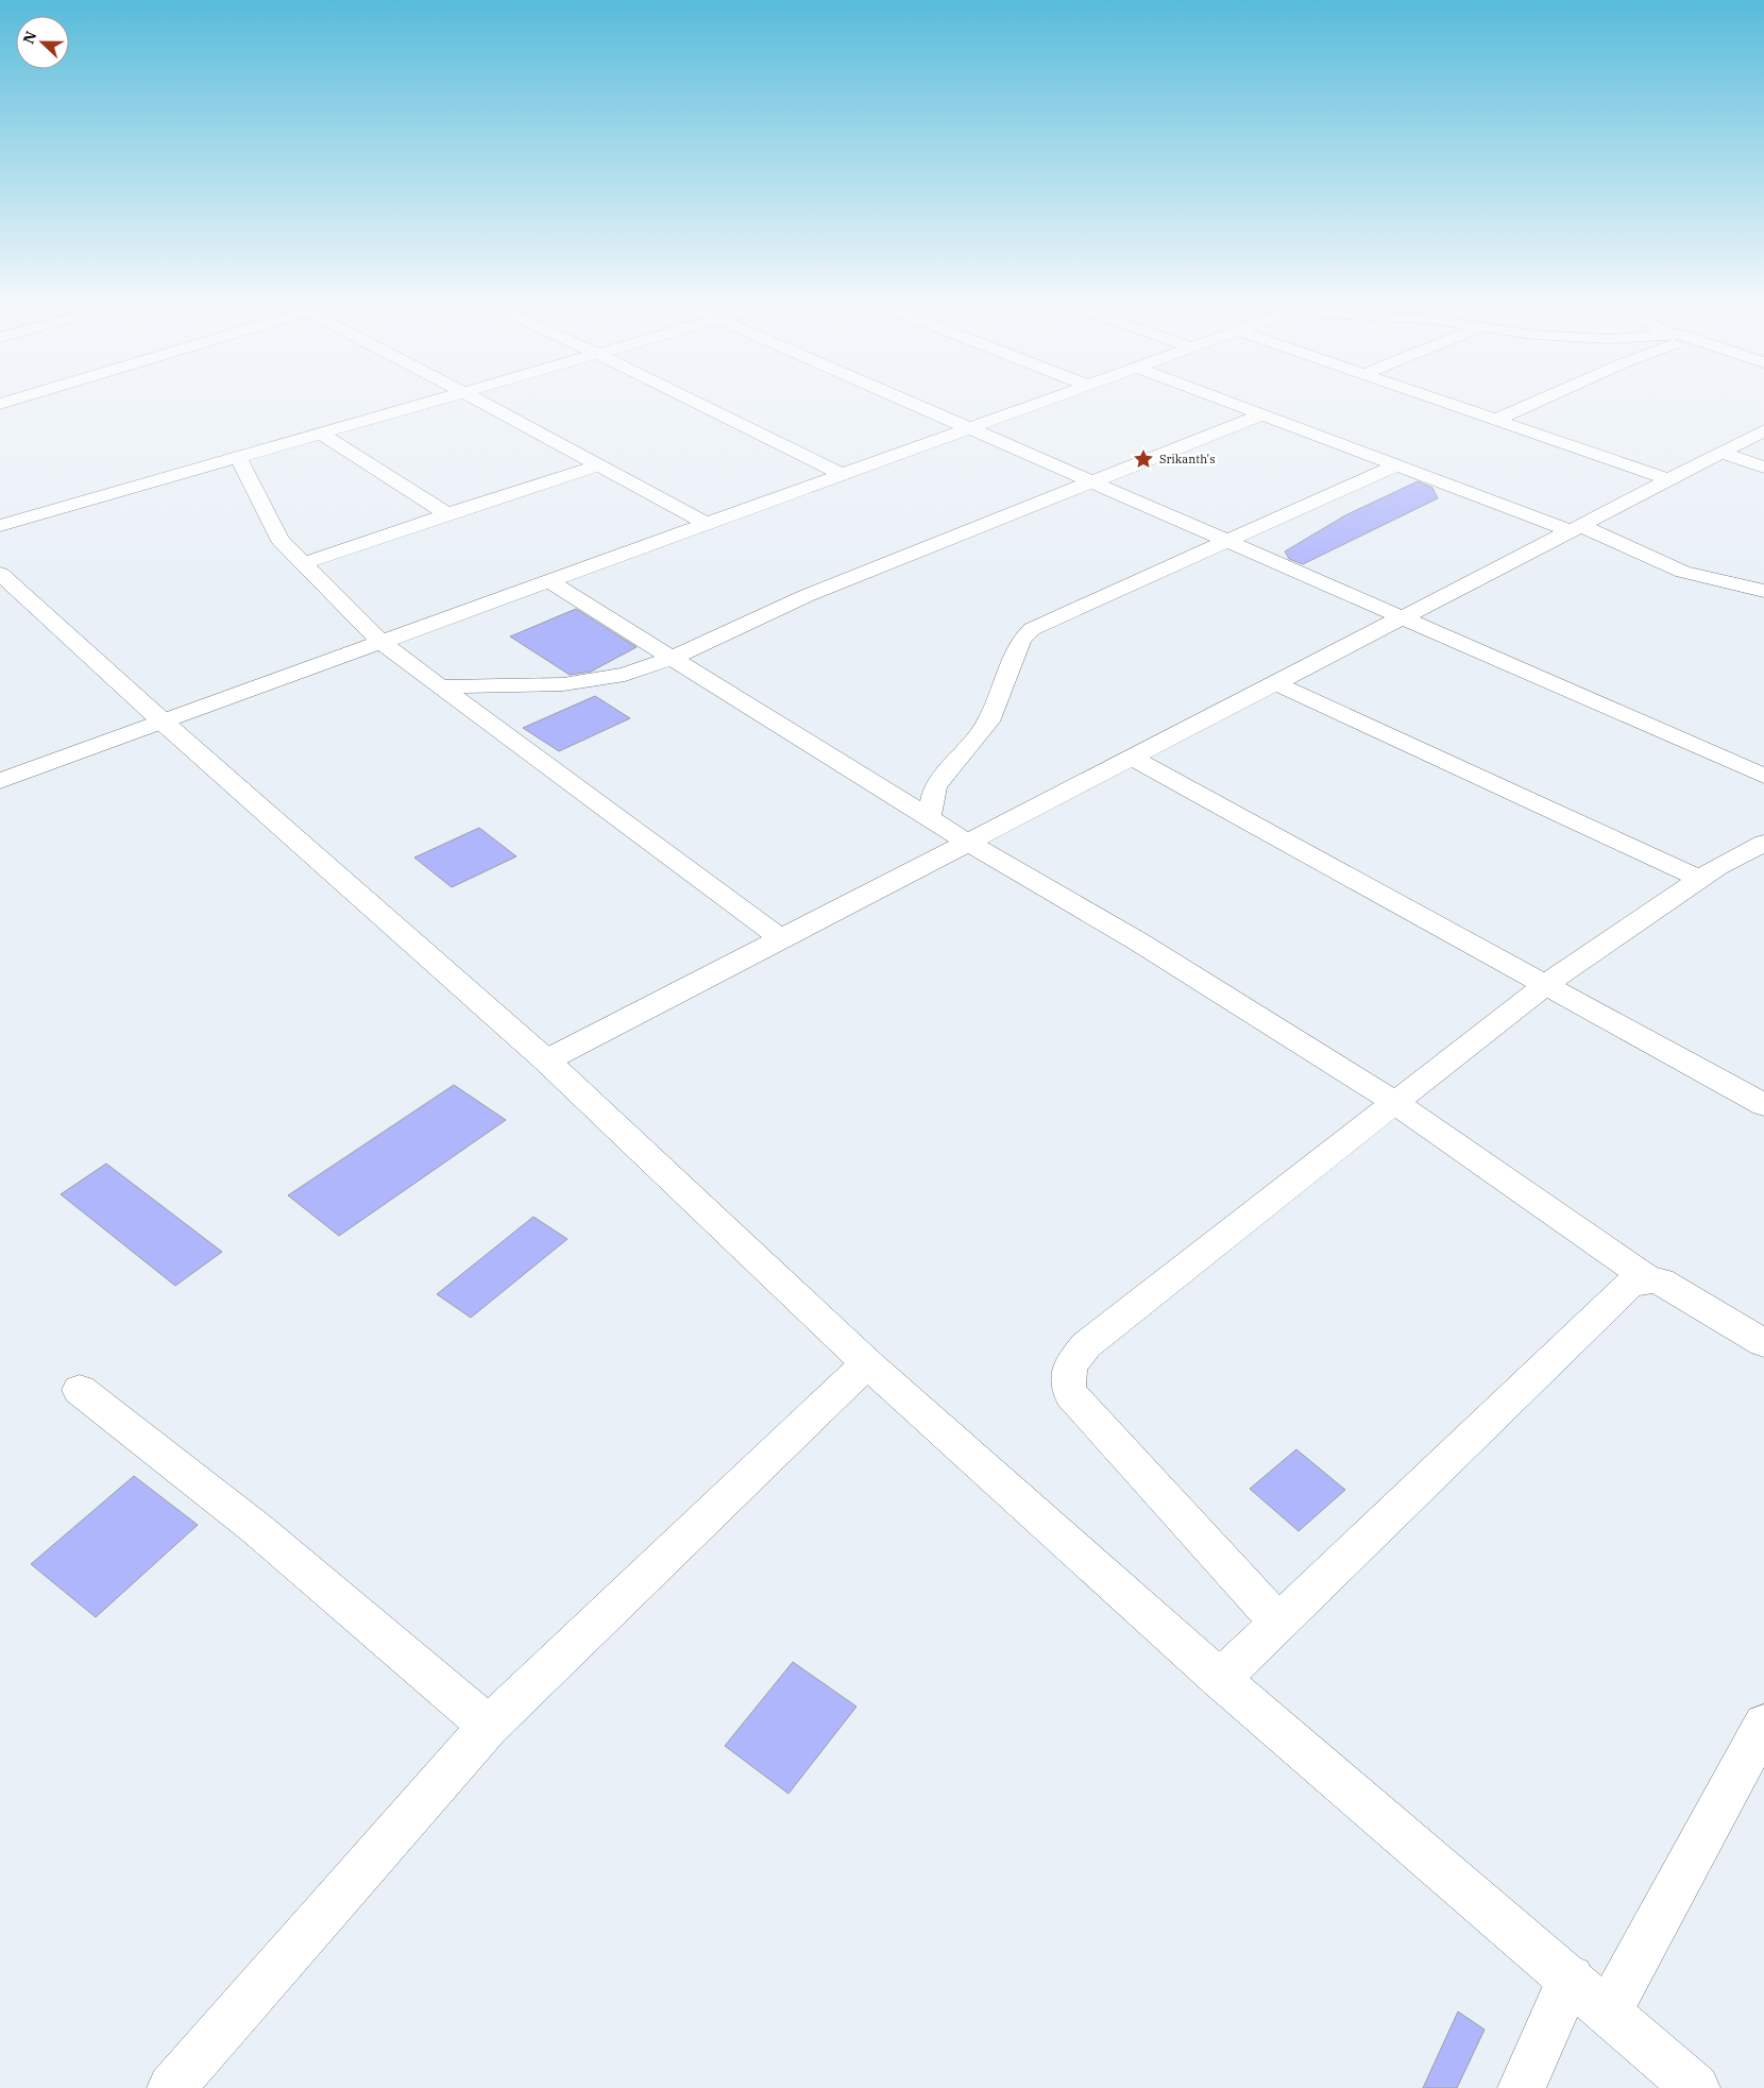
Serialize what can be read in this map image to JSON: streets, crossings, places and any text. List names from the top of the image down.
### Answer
{
  "places": {
    "place": ["Srikanth's"]
  },
  "north": "left"
}
